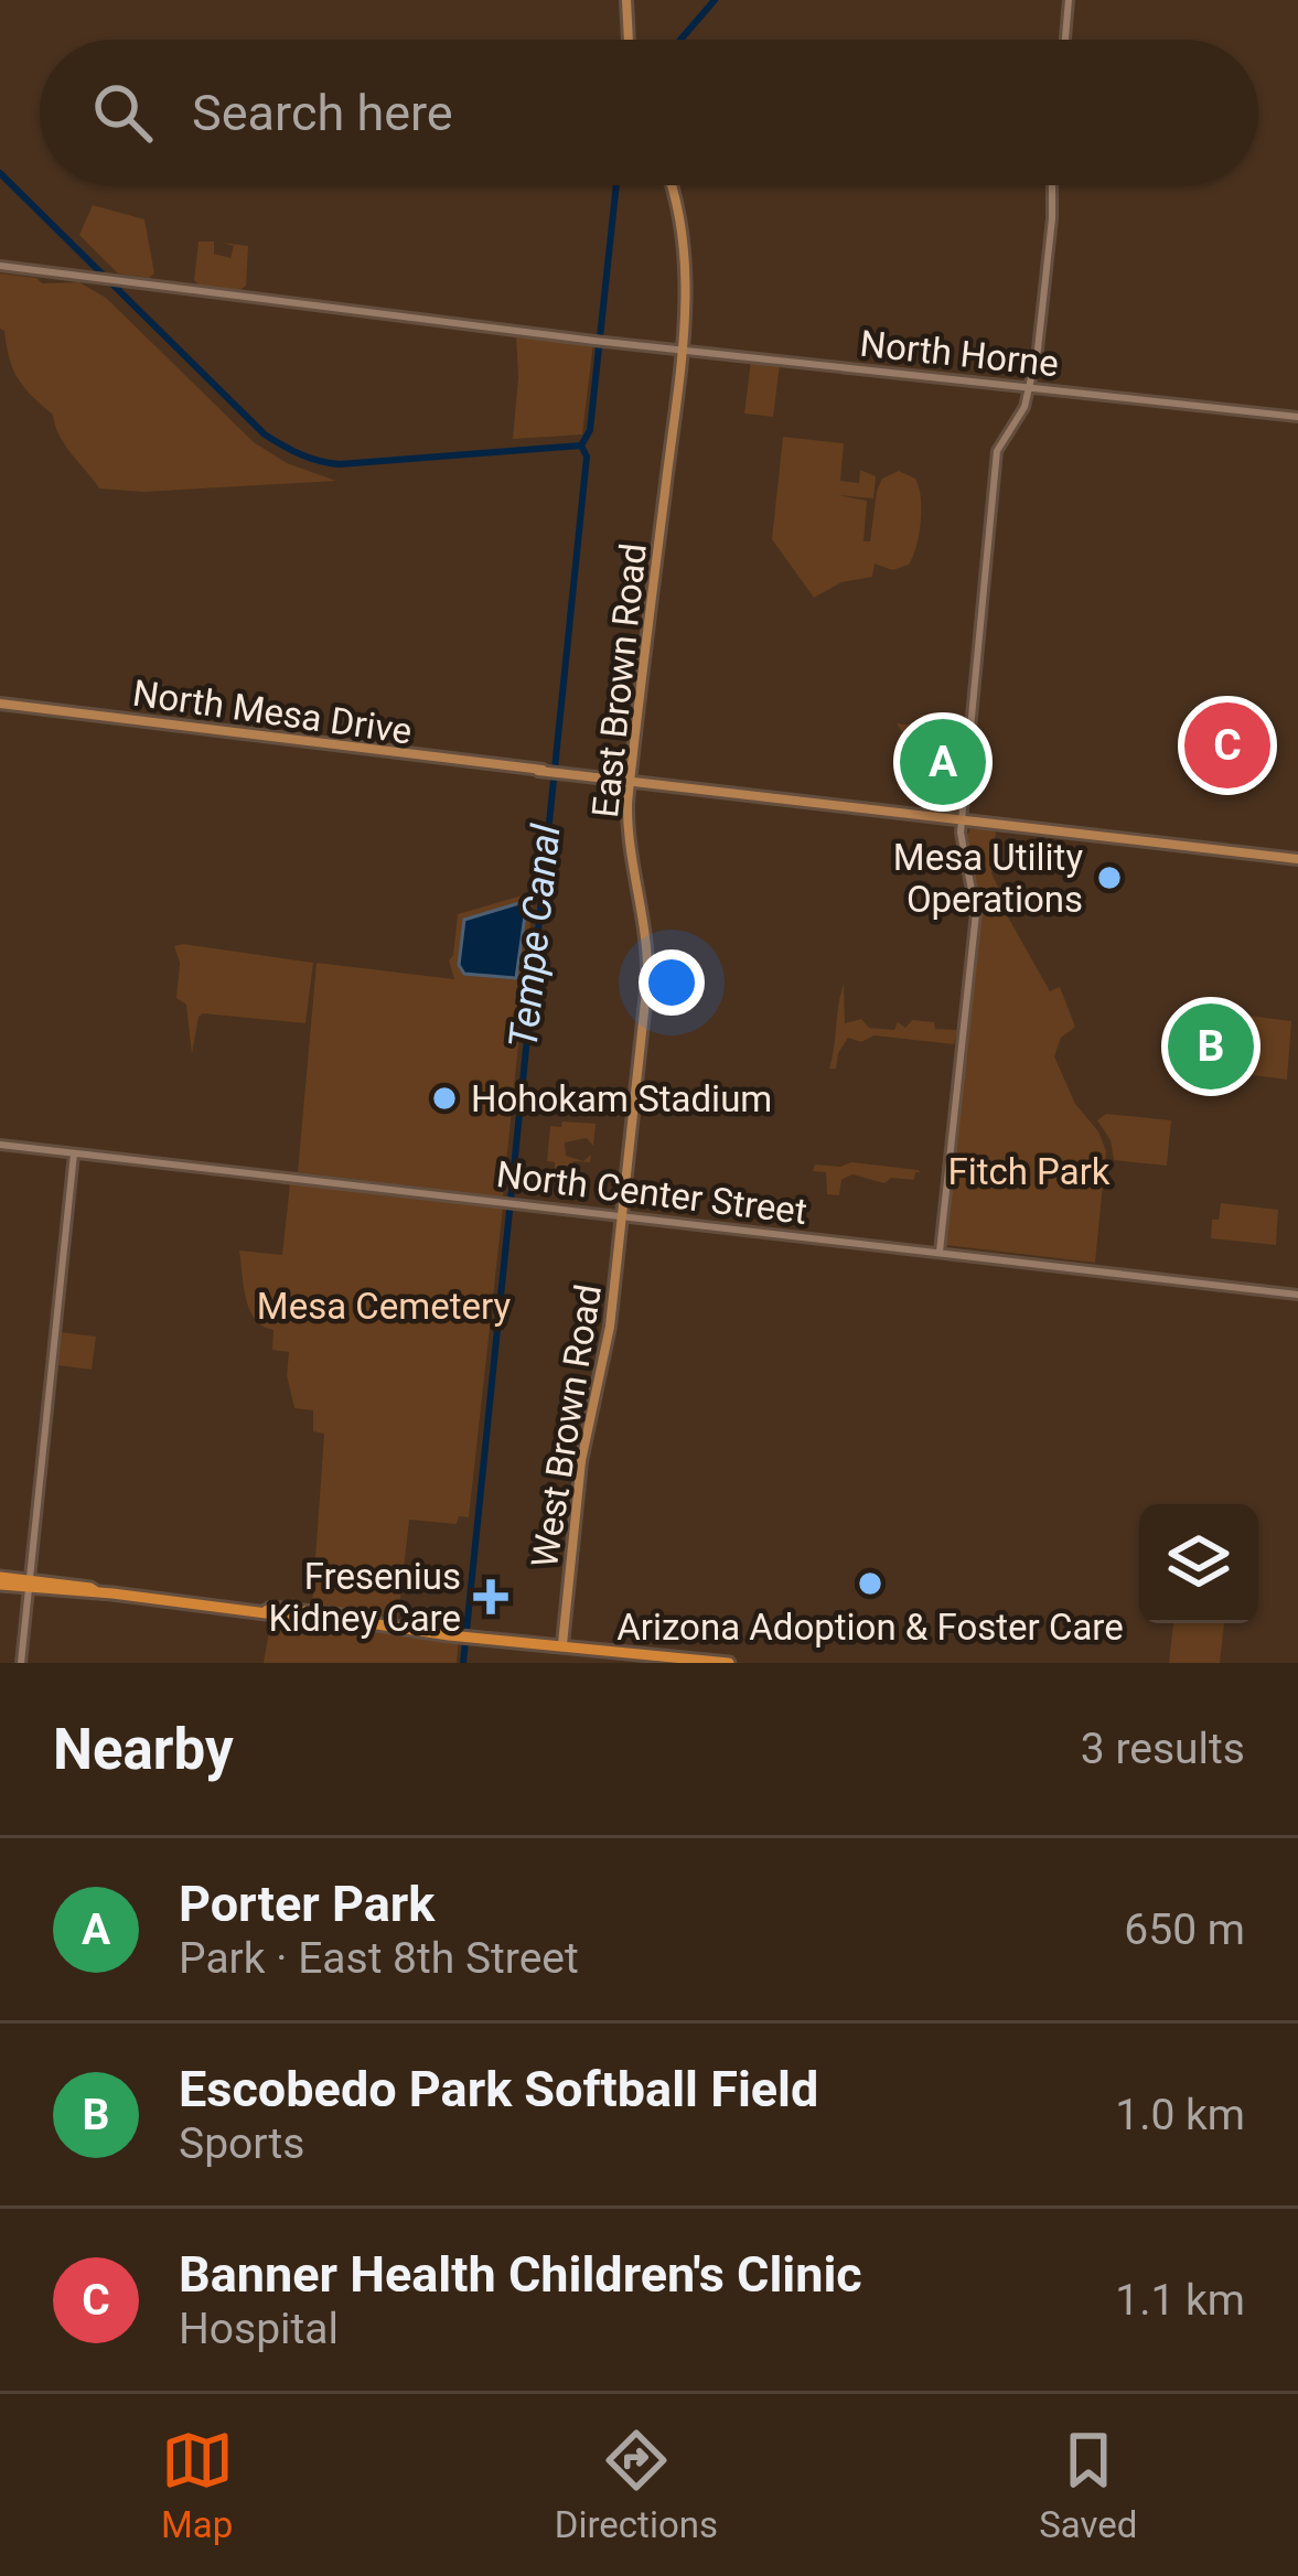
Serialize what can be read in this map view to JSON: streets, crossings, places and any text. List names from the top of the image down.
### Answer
{
  "streets": {
    "main road": ["East Brown Road", "North Mesa Drive", "West Brown Road"],
    "street": ["North Horne", "North Center Street"]
  },
  "crossings": [
    ["North Horne", "East Brown Road"],
    ["East Brown Road", "North Mesa Drive"],
    ["East Brown Road", "North Center Street"],
    ["East Brown Road", "West Brown Road"],
    ["North Center Street", "West Brown Road"]
  ],
  "water": ["Tempe Canal"],
  "parks": ["Fitch Park", "Mesa Cemetery"],
  "places": {
    "other": ["Mesa Utility Operations", "Hohokam Stadium", "Arizona Adoption & Foster Care"],
    "health": ["Fresenius Kidney Care"]
  },
  "page": {
    "search": "Search here",
    "pins": ["C", "A", "B"],
    "heading": ["Nearby", "3 results"],
    "list": [
      {
        "mark": "A",
        "name": "Porter Park",
        "note": "Park · East 8th Street",
        "value": "650 m"
      },
      {
        "mark": "B",
        "name": "Escobedo Park Softball Field",
        "note": "Sports",
        "value": "1.0 km"
      },
      {
        "mark": "C",
        "name": "Banner Health Children's Clinic",
        "note": "Hospital",
        "value": "1.1 km"
      }
    ],
    "nav": ["Map", "Directions", "Saved"]
  }
}
